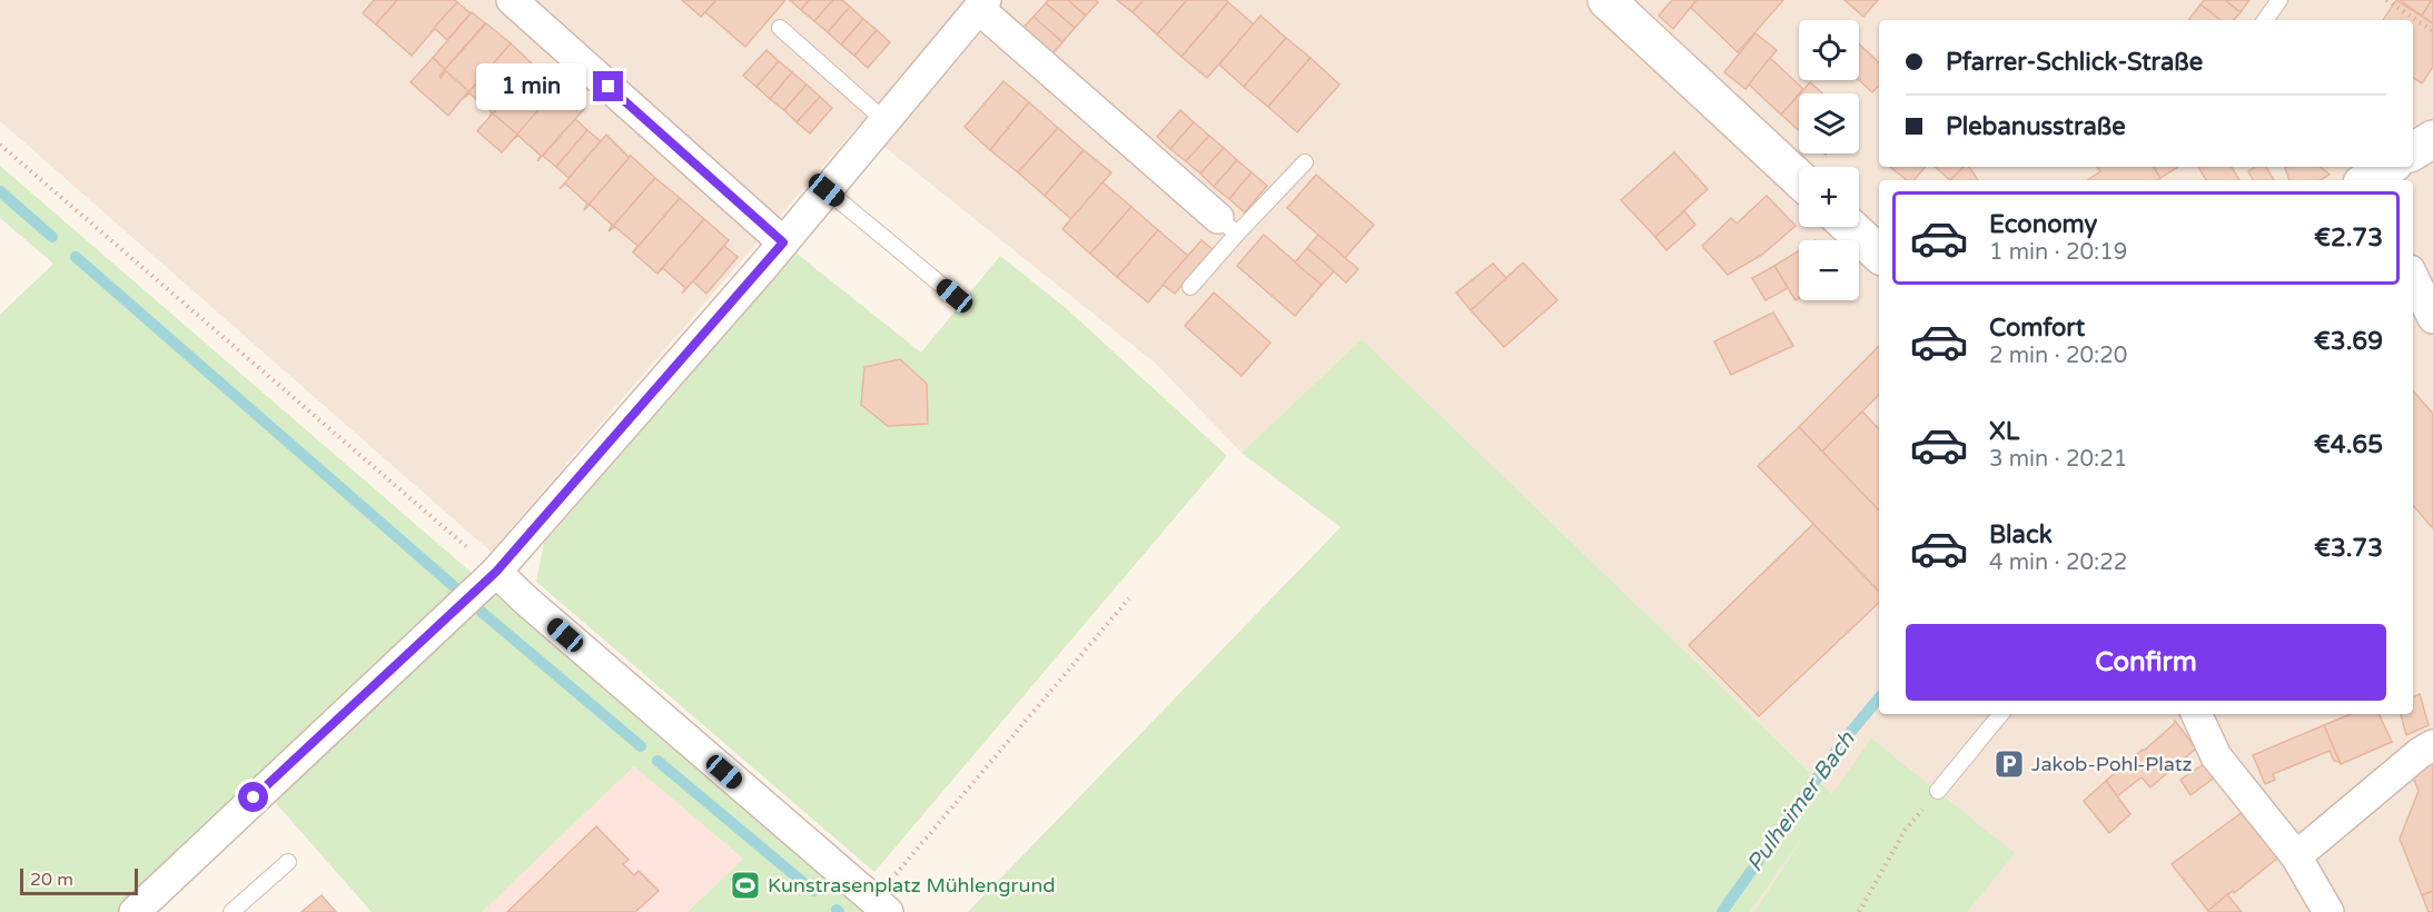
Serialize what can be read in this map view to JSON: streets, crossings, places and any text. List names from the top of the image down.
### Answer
{
  "water": ["Pulheimer Bach"],
  "places": {
    "parking": ["Jakob-Pohl-Platz"],
    "sports": ["Kunstrasenplatz Mühlengrund"]
  },
  "scale_bar": "20 m",
  "page": {
    "map_buttons": ["+", "−"],
    "banner": ["Pfarrer-Schlick-Straße", "Plebanusstraße"],
    "bubble": "1 min",
    "list": [
      {
        "name": "Economy",
        "note": "1 min · 20:19",
        "value": "€2.73"
      },
      {
        "name": "Comfort",
        "note": "2 min · 20:20",
        "value": "€3.69"
      },
      {
        "name": "XL",
        "note": "3 min · 20:21",
        "value": "€4.65"
      },
      {
        "name": "Black",
        "note": "4 min · 20:22",
        "value": "€3.73"
      }
    ],
    "buttons": "Confirm",
    "scale": "20 m"
  }
}
